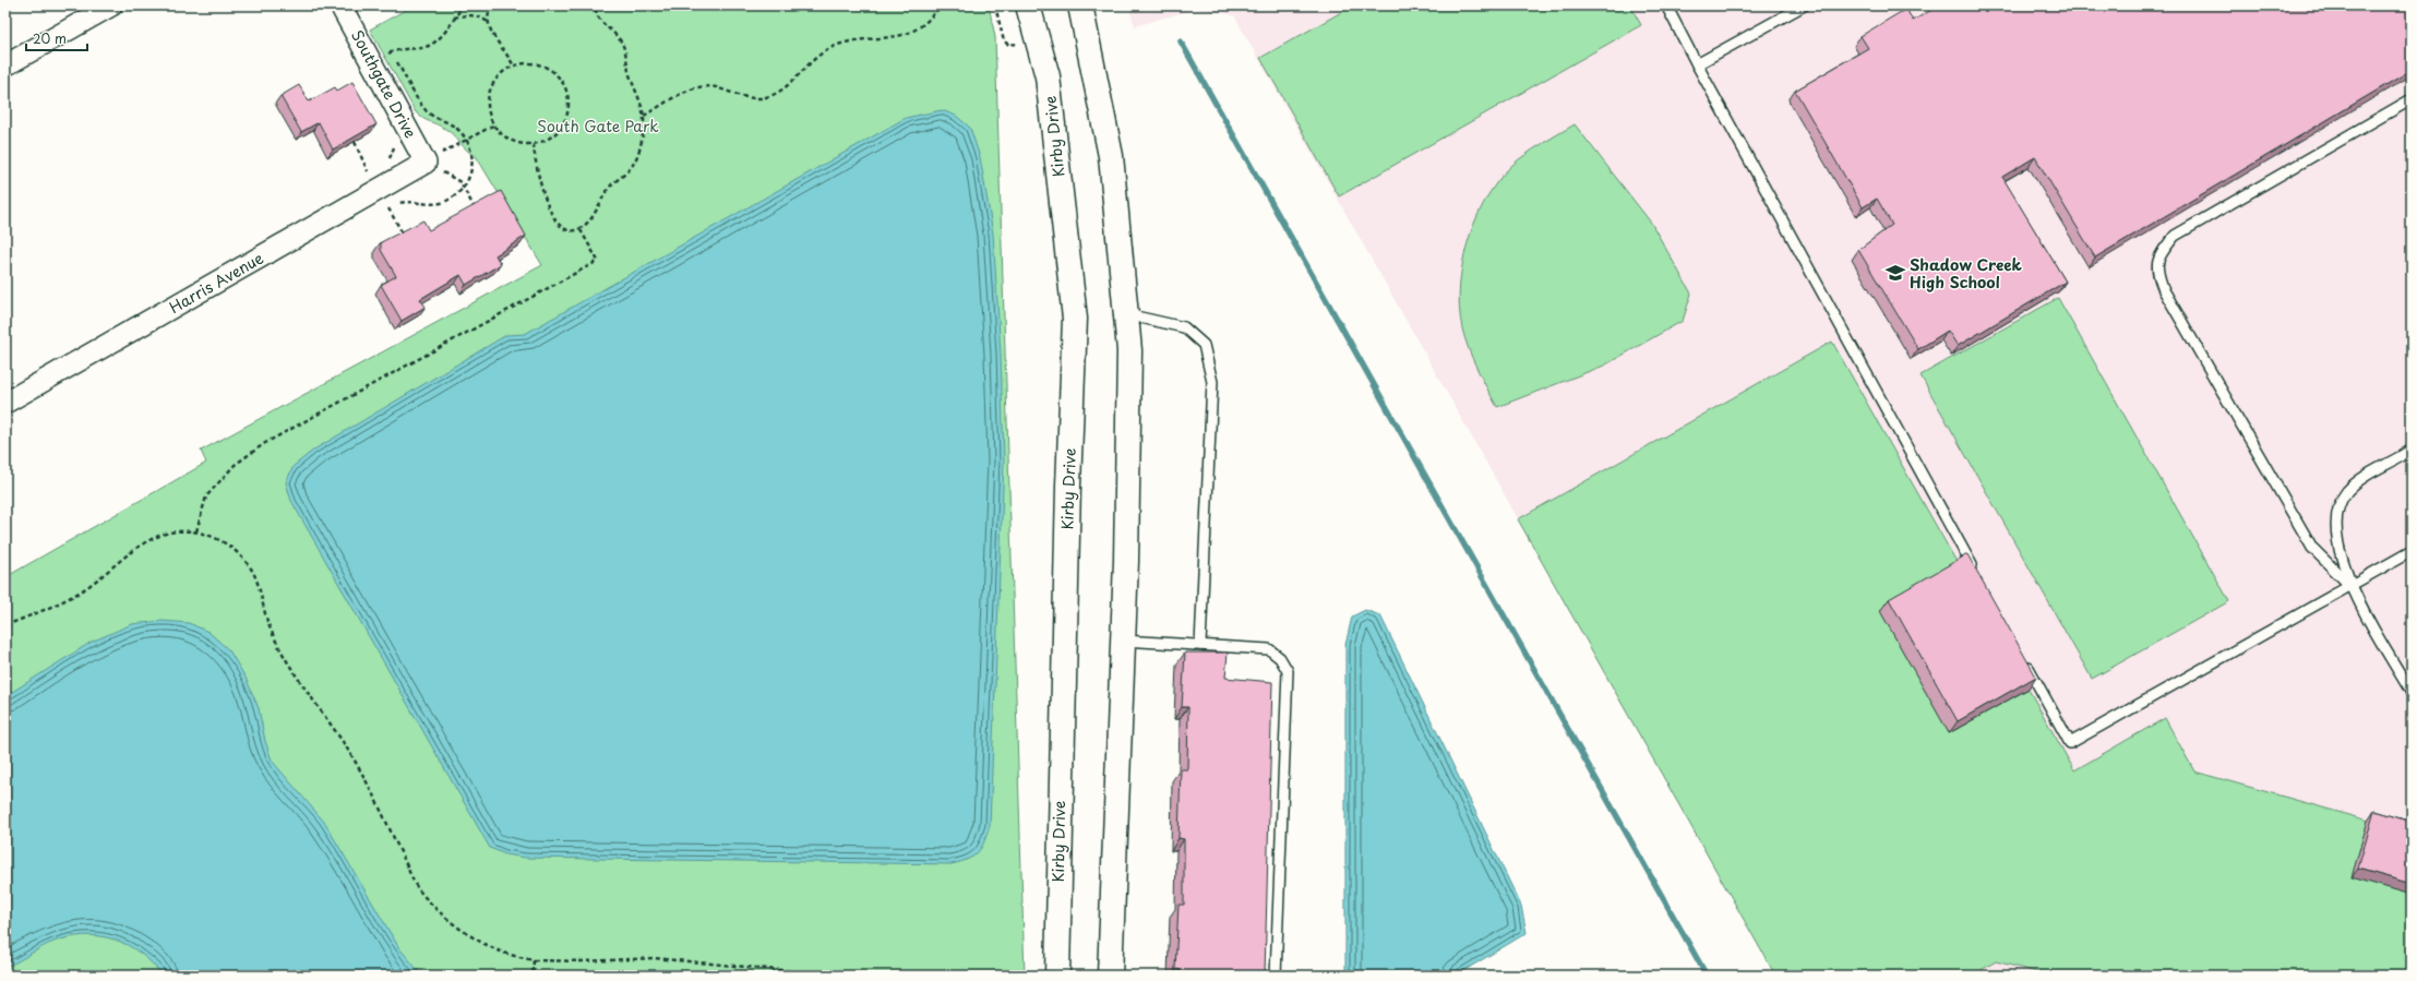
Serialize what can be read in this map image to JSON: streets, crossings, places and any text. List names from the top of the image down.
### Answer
{
  "streets": {
    "main road": ["Kirby Drive"],
    "street": ["Southgate Drive", "Harris Avenue"]
  },
  "crossings": [
    ["Southgate Drive", "Harris Avenue"]
  ],
  "parks": ["South Gate Park"],
  "places": {
    "school or university": ["Shadow Creek High School"]
  },
  "scale_bar": "20 m"
}
